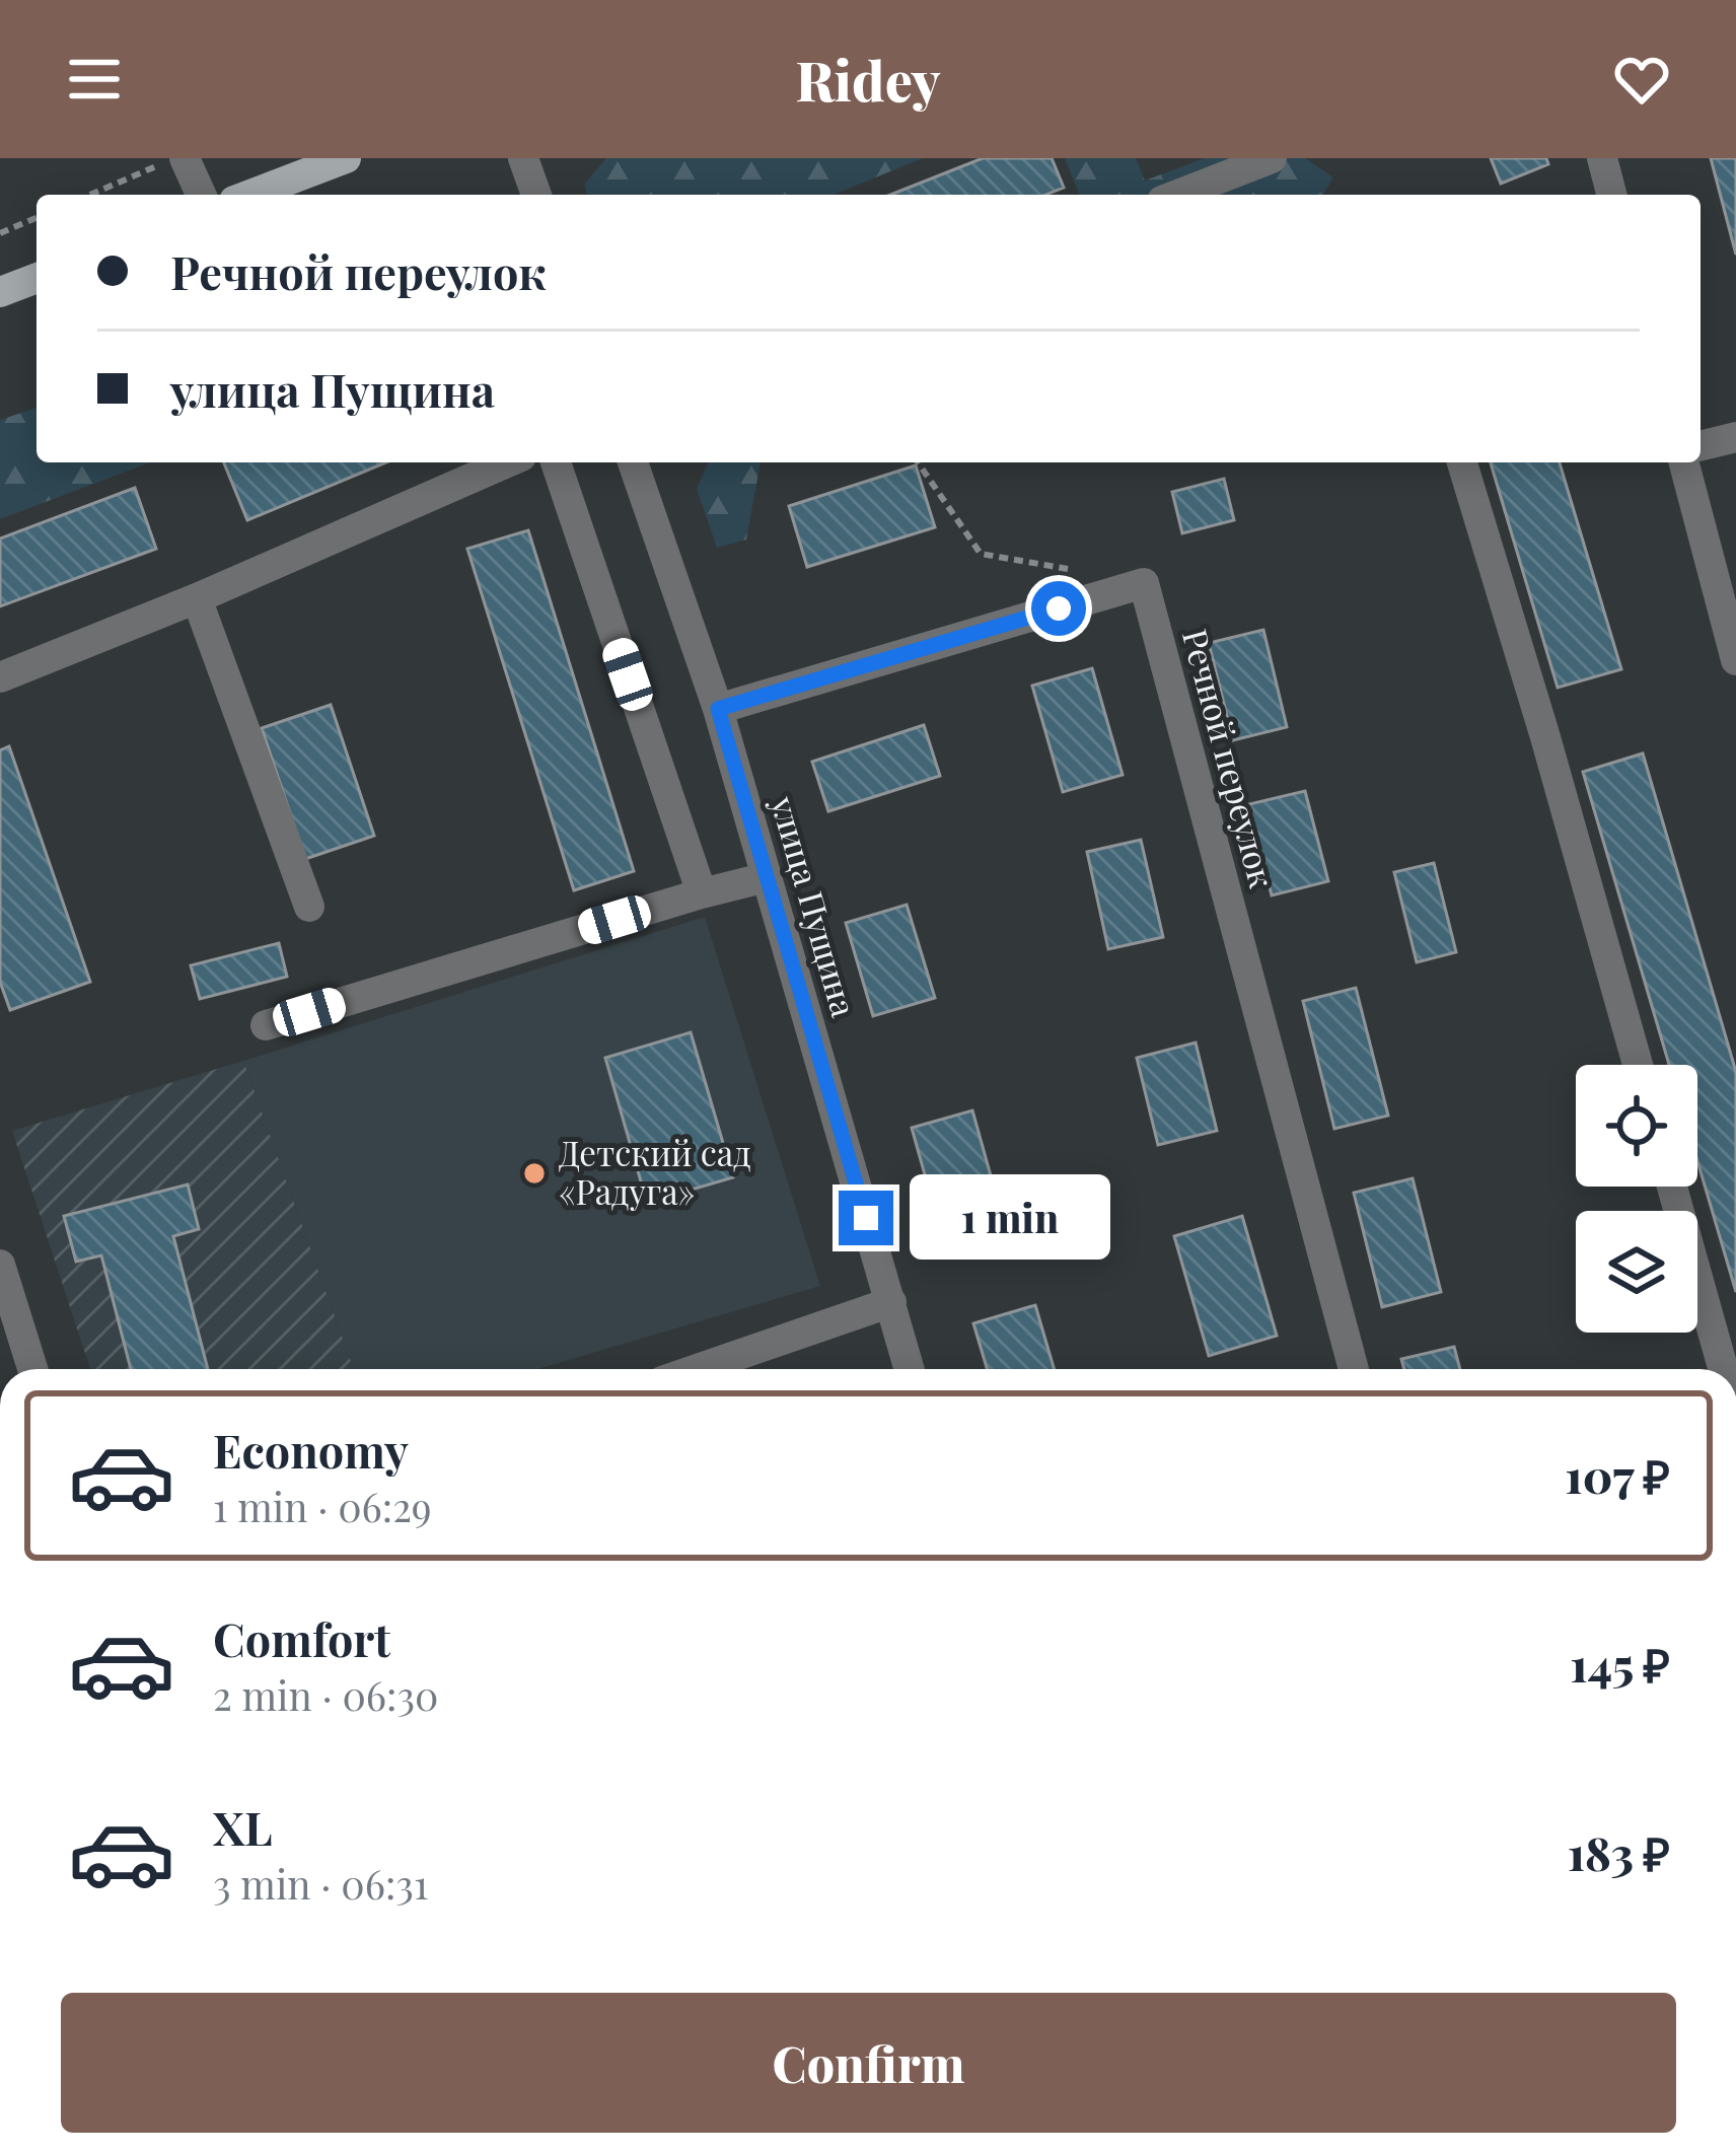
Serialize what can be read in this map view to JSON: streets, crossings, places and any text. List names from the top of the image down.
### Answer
{
  "streets": {
    "street": ["Речной переулок", "улица Пущина"]
  },
  "crossings": [
    ["Речной переулок", "улица Пущина"]
  ],
  "places": ["Детский сад «Радуга»"],
  "page": {
    "header": "Ridey",
    "banner": ["Речной переулок", "улица Пущина"],
    "bubble": "1 min",
    "list": [
      {
        "name": "Economy",
        "note": "1 min · 06:29",
        "value": "107 ₽"
      },
      {
        "name": "Comfort",
        "note": "2 min · 06:30",
        "value": "145 ₽"
      },
      {
        "name": "XL",
        "note": "3 min · 06:31",
        "value": "183 ₽"
      }
    ],
    "buttons": "Confirm"
  }
}
